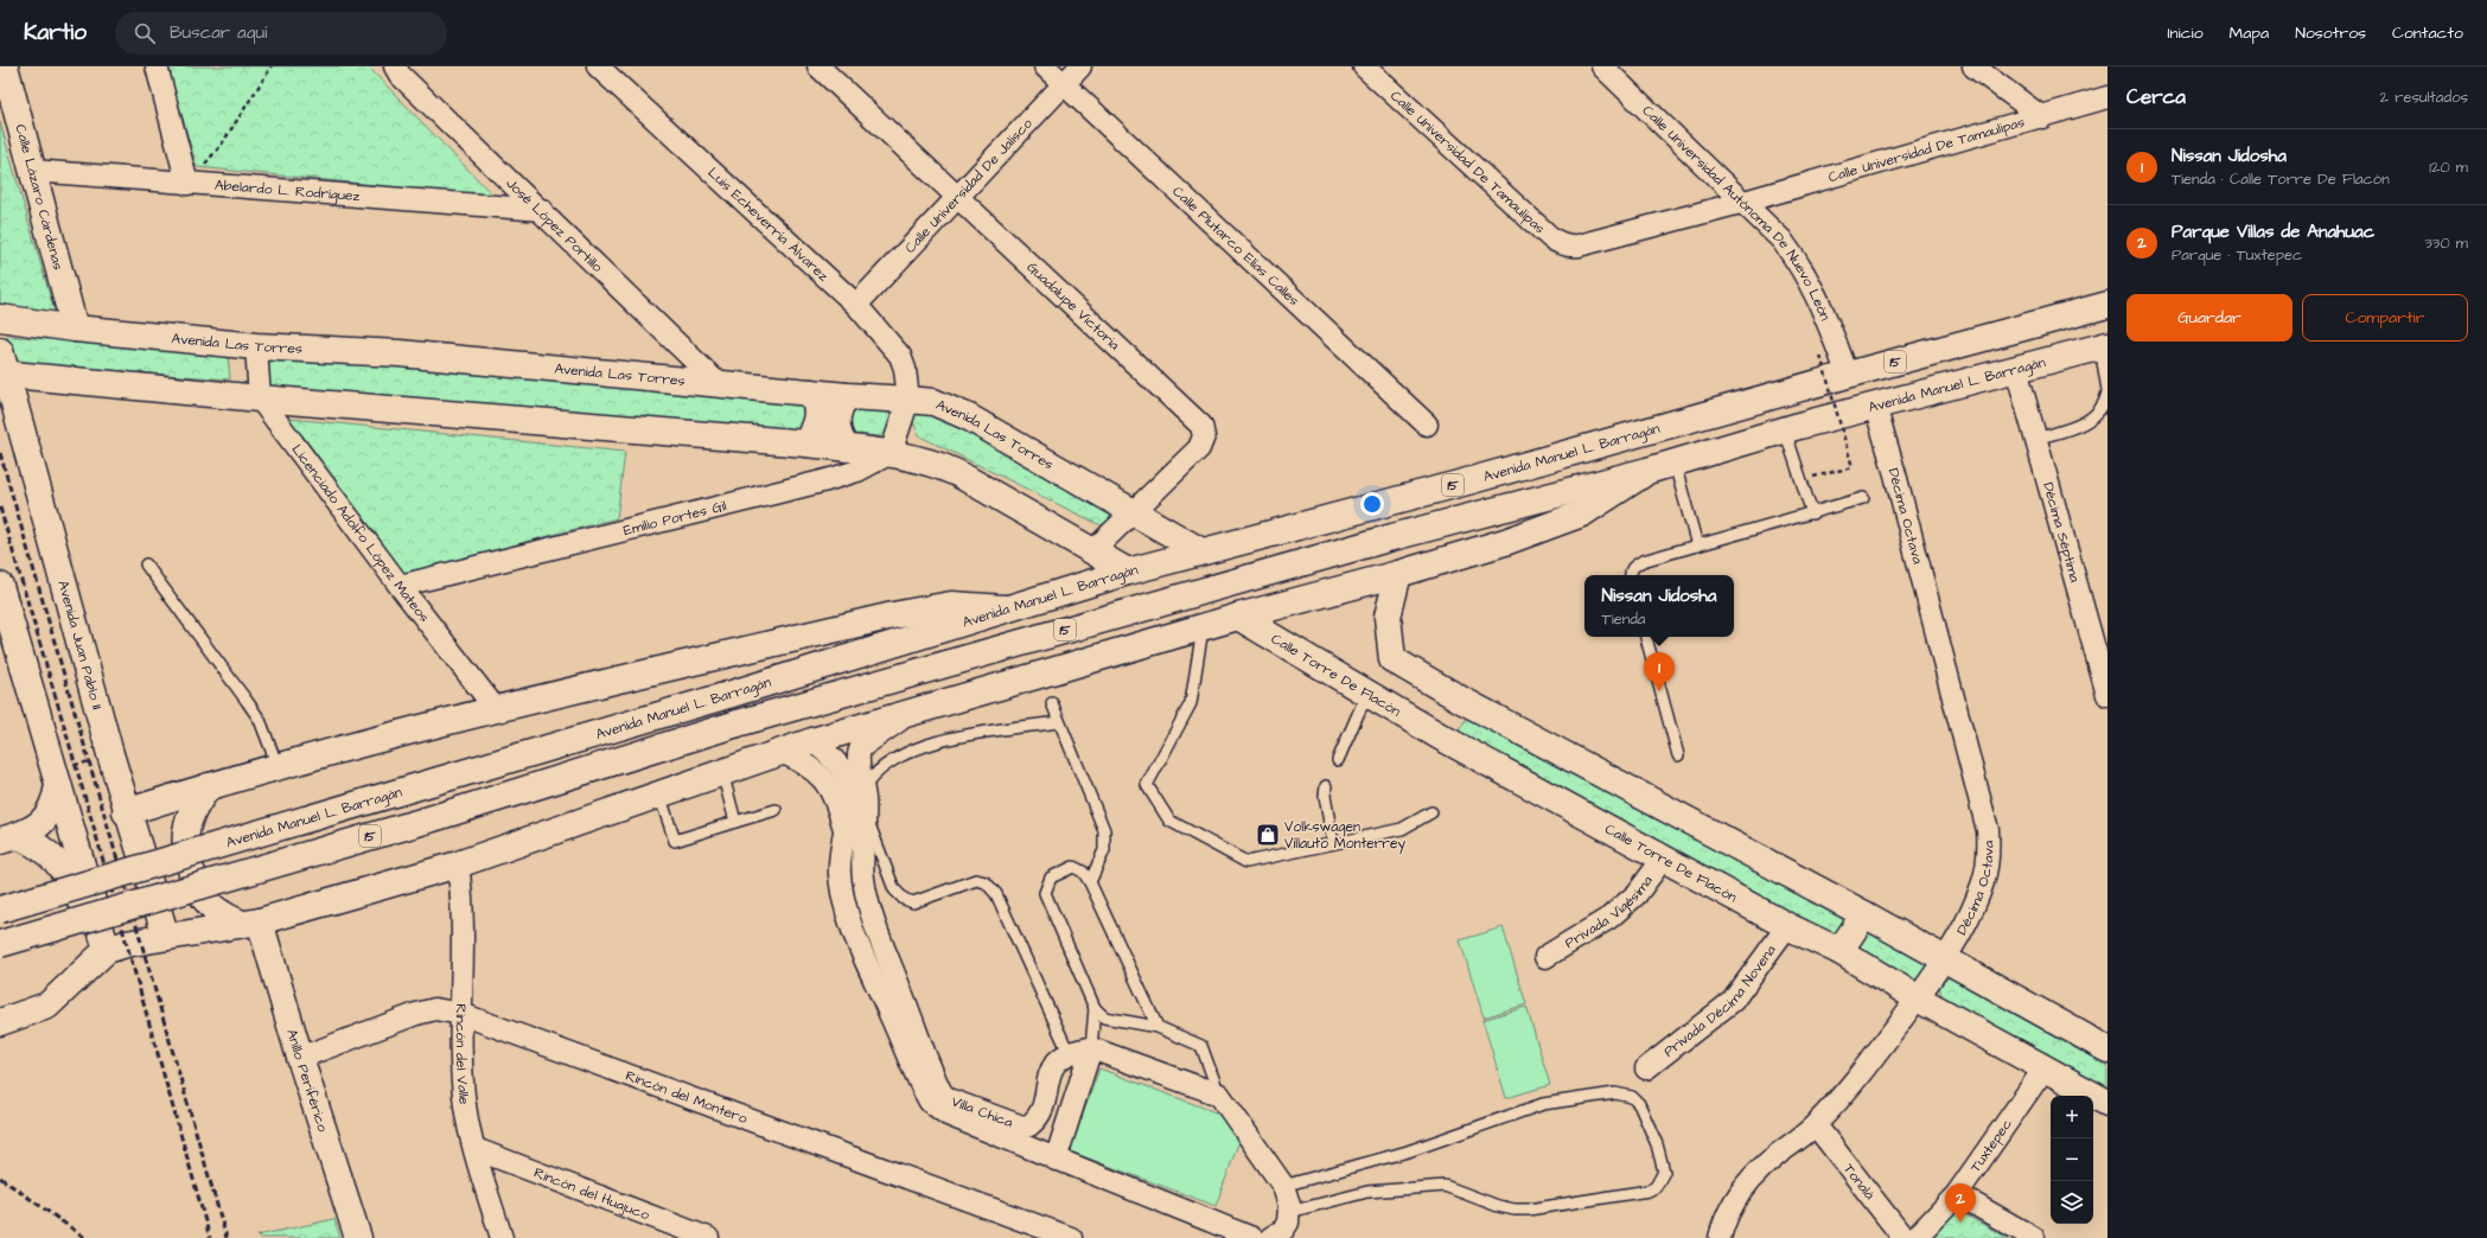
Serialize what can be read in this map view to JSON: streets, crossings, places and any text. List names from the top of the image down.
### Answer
{
  "streets": {
    "main road": [
      "Calle Lázaro Cárdenas",
      "Avenida Las Torres",
      "15",
      "Avenida Manuel L. Barragán",
      "Avenida Juan Pablo II",
      "Calle Torre De Flacón",
      "Anillo Periférico"
    ],
    "street": [
      "Calle Universidad De Tamaulipas",
      "Calle Universidad De Jalisco",
      "Abelardo L. Rodríguez",
      "Calle Universidad Autónoma De Nuevo León",
      "José López Portillo",
      "Luis Echeverría Álvarez",
      "Calle Plutarco Elías Calles",
      "Guadalupe Victoria",
      "Décima Octava",
      "Emilio Portes Gil",
      "Décima Séptima",
      "Licenciado Adolfo López Mateos",
      "Privada Vigésima",
      "Privada Décima Novena",
      "Rincón del Valle",
      "Rincón del Montero",
      "Villa Chica",
      "Tuxtepec",
      "Tonalá",
      "Rincón del Huajuco"
    ]
  },
  "crossings": [
    ["Calle Universidad De Tamaulipas", "Calle Universidad Autónoma De Nuevo León"],
    ["Calle Universidad De Jalisco", "Luis Echeverría Álvarez"],
    ["Calle Universidad De Jalisco", "Calle Plutarco Elías Calles"],
    ["Calle Universidad De Jalisco", "Guadalupe Victoria"],
    ["Abelardo L. Rodríguez", "Calle Lázaro Cárdenas"],
    ["Abelardo L. Rodríguez", "José López Portillo"],
    ["Calle Lázaro Cárdenas", "Avenida Las Torres"],
    ["Calle Universidad Autónoma De Nuevo León", "Avenida Manuel L. Barragán"],
    ["José López Portillo", "Avenida Las Torres"],
    ["Luis Echeverría Álvarez", "Avenida Las Torres"],
    ["Guadalupe Victoria", "Avenida Las Torres"],
    ["Avenida Las Torres", "Avenida Manuel L. Barragán"],
    ["Avenida Manuel L. Barragán", "Décima Octava"],
    ["Avenida Manuel L. Barragán", "Décima Séptima"],
    ["Décima Octava", "Calle Torre De Flacón"],
    ["Décima Octava", "Tonalá"],
    ["Emilio Portes Gil", "Licenciado Adolfo López Mateos"],
    ["Calle Torre De Flacón", "Privada Vigésima"],
    ["Calle Torre De Flacón", "Privada Décima Novena"],
    ["Calle Torre De Flacón", "Tuxtepec"],
    ["Rincón del Valle", "Rincón del Montero"],
    ["Rincón del Valle", "Rincón del Huajuco"],
    ["Anillo Periférico", "Rincón del Montero"]
  ],
  "places": {
    "shop": ["Volkswagen Villauto Monterrey"]
  },
  "page": {
    "header": "Kartio",
    "search": "Buscar aquí",
    "nav": [
      "Inicio",
      "Mapa",
      "Nosotros",
      "Contacto"
    ],
    "heading": ["Cerca", "2 resultados"],
    "list": [
      {
        "mark": "1",
        "name": "Nissan Jidosha",
        "note": "Tienda · Calle Torre De Flacón",
        "value": "120 m"
      },
      {
        "mark": "2",
        "name": "Parque Villas de Anahuac",
        "note": "Parque · Tuxtepec",
        "value": "330 m"
      }
    ],
    "buttons": ["Guardar", "Compartir"],
    "popup": ["Nissan Jidosha", "Tienda"],
    "pins": ["1", "2"],
    "map_buttons": ["+", "−"]
  }
}
